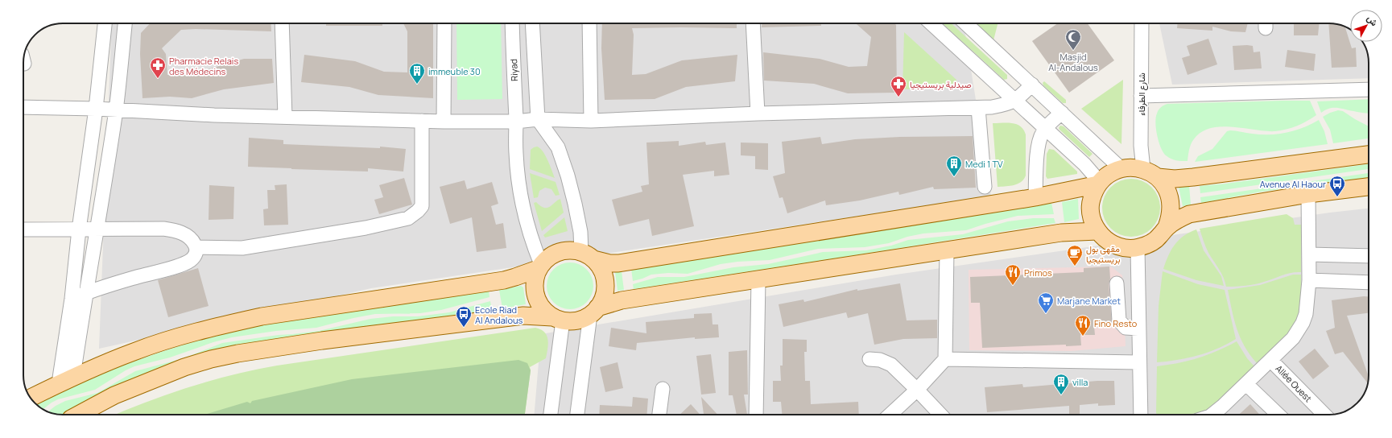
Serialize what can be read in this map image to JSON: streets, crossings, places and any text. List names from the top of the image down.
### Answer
{
  "streets": {
    "street": ["Riyad", "شارع الطرفاء", "Allée Ouest"]
  },
  "places": {
    "mosque": ["Masjid Al-Andalous"],
    "pharmacy": ["Pharmacie Relais des Médecins", "صيدلية بريستيجيا"],
    "building": ["immeuble 30", "Medi 1 TV", "villa"],
    "bus stop": ["Avenue Al Haour", "Ecole Riad Al Andalous"],
    "cafe": ["مقهى بول بريستيجيا"],
    "restaurant": ["Primos", "Fino Resto"],
    "supermarket": ["Marjane Market"]
  },
  "north": "top right"
}
